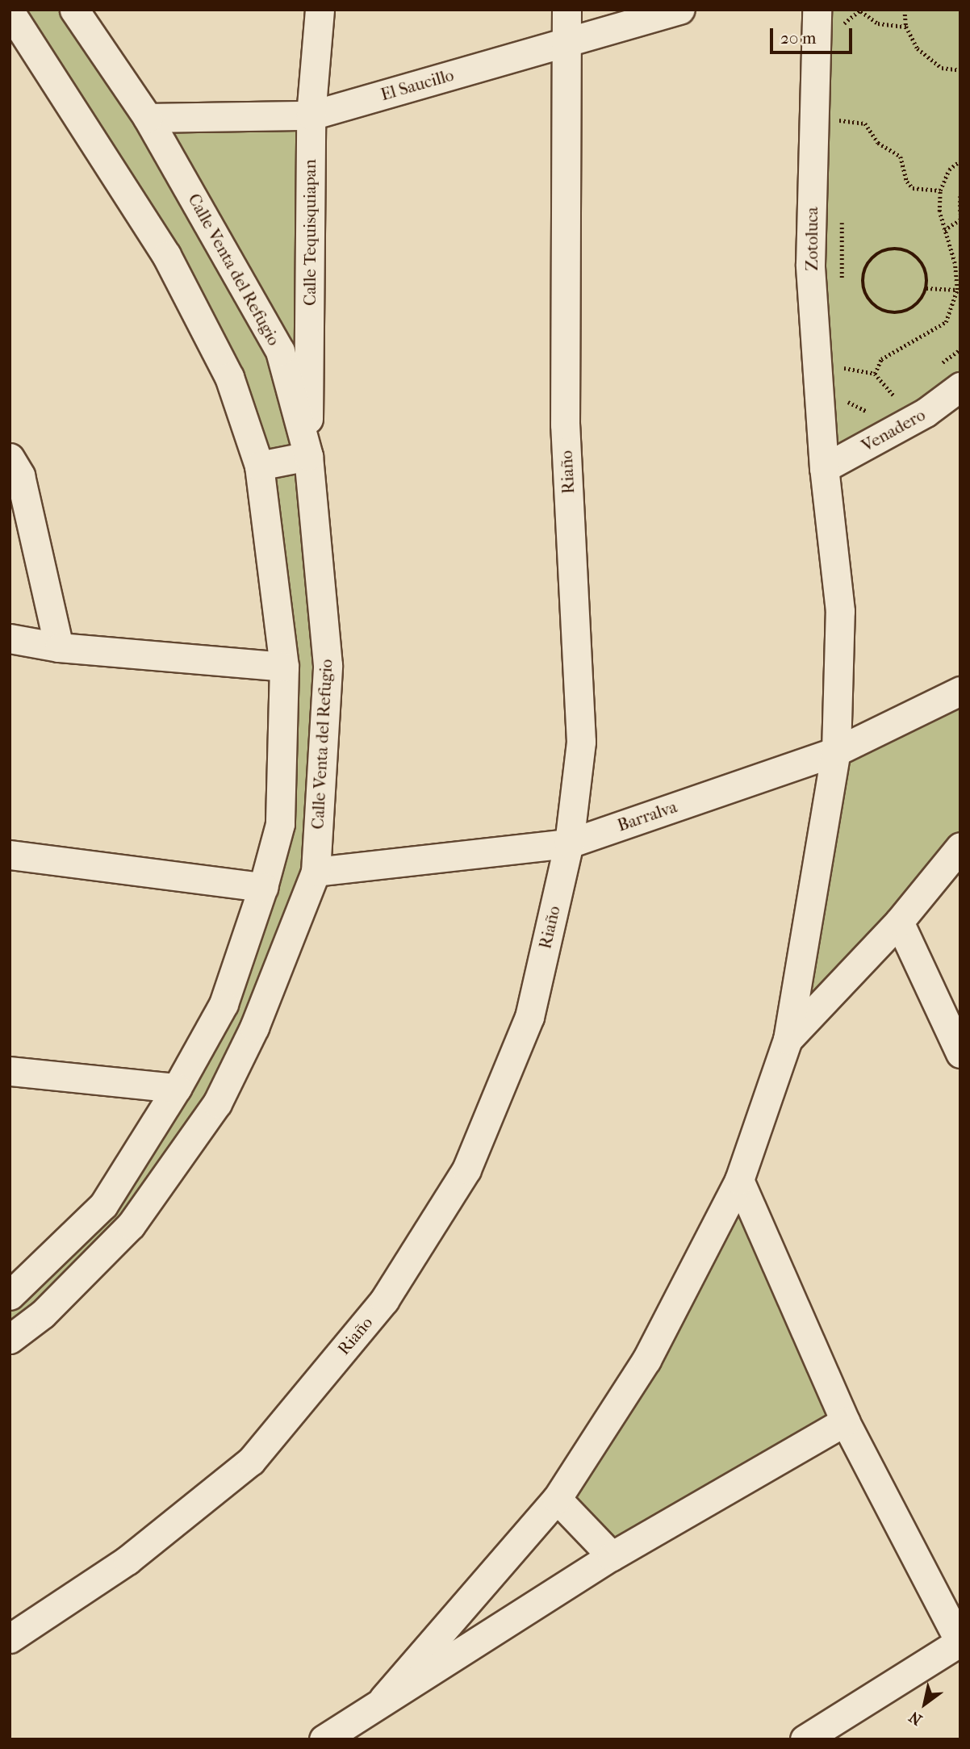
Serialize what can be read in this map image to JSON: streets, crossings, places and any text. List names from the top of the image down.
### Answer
{
  "streets": {
    "street": [
      "El Saucillo",
      "Calle Tequisquiapan",
      "Zotoluca",
      "Calle Venta del Refugio",
      "Venadero",
      "Riaño",
      "Barralva"
    ]
  },
  "crossings": [
    ["El Saucillo", "Calle Tequisquiapan"],
    ["El Saucillo", "Calle Venta del Refugio"],
    ["El Saucillo", "Riaño"],
    ["Calle Tequisquiapan", "Calle Venta del Refugio"],
    ["Zotoluca", "Venadero"],
    ["Zotoluca", "Barralva"],
    ["Calle Venta del Refugio", "Barralva"],
    ["Riaño", "Barralva"]
  ],
  "scale_bar": "20 m",
  "north": "bottom left"
}
